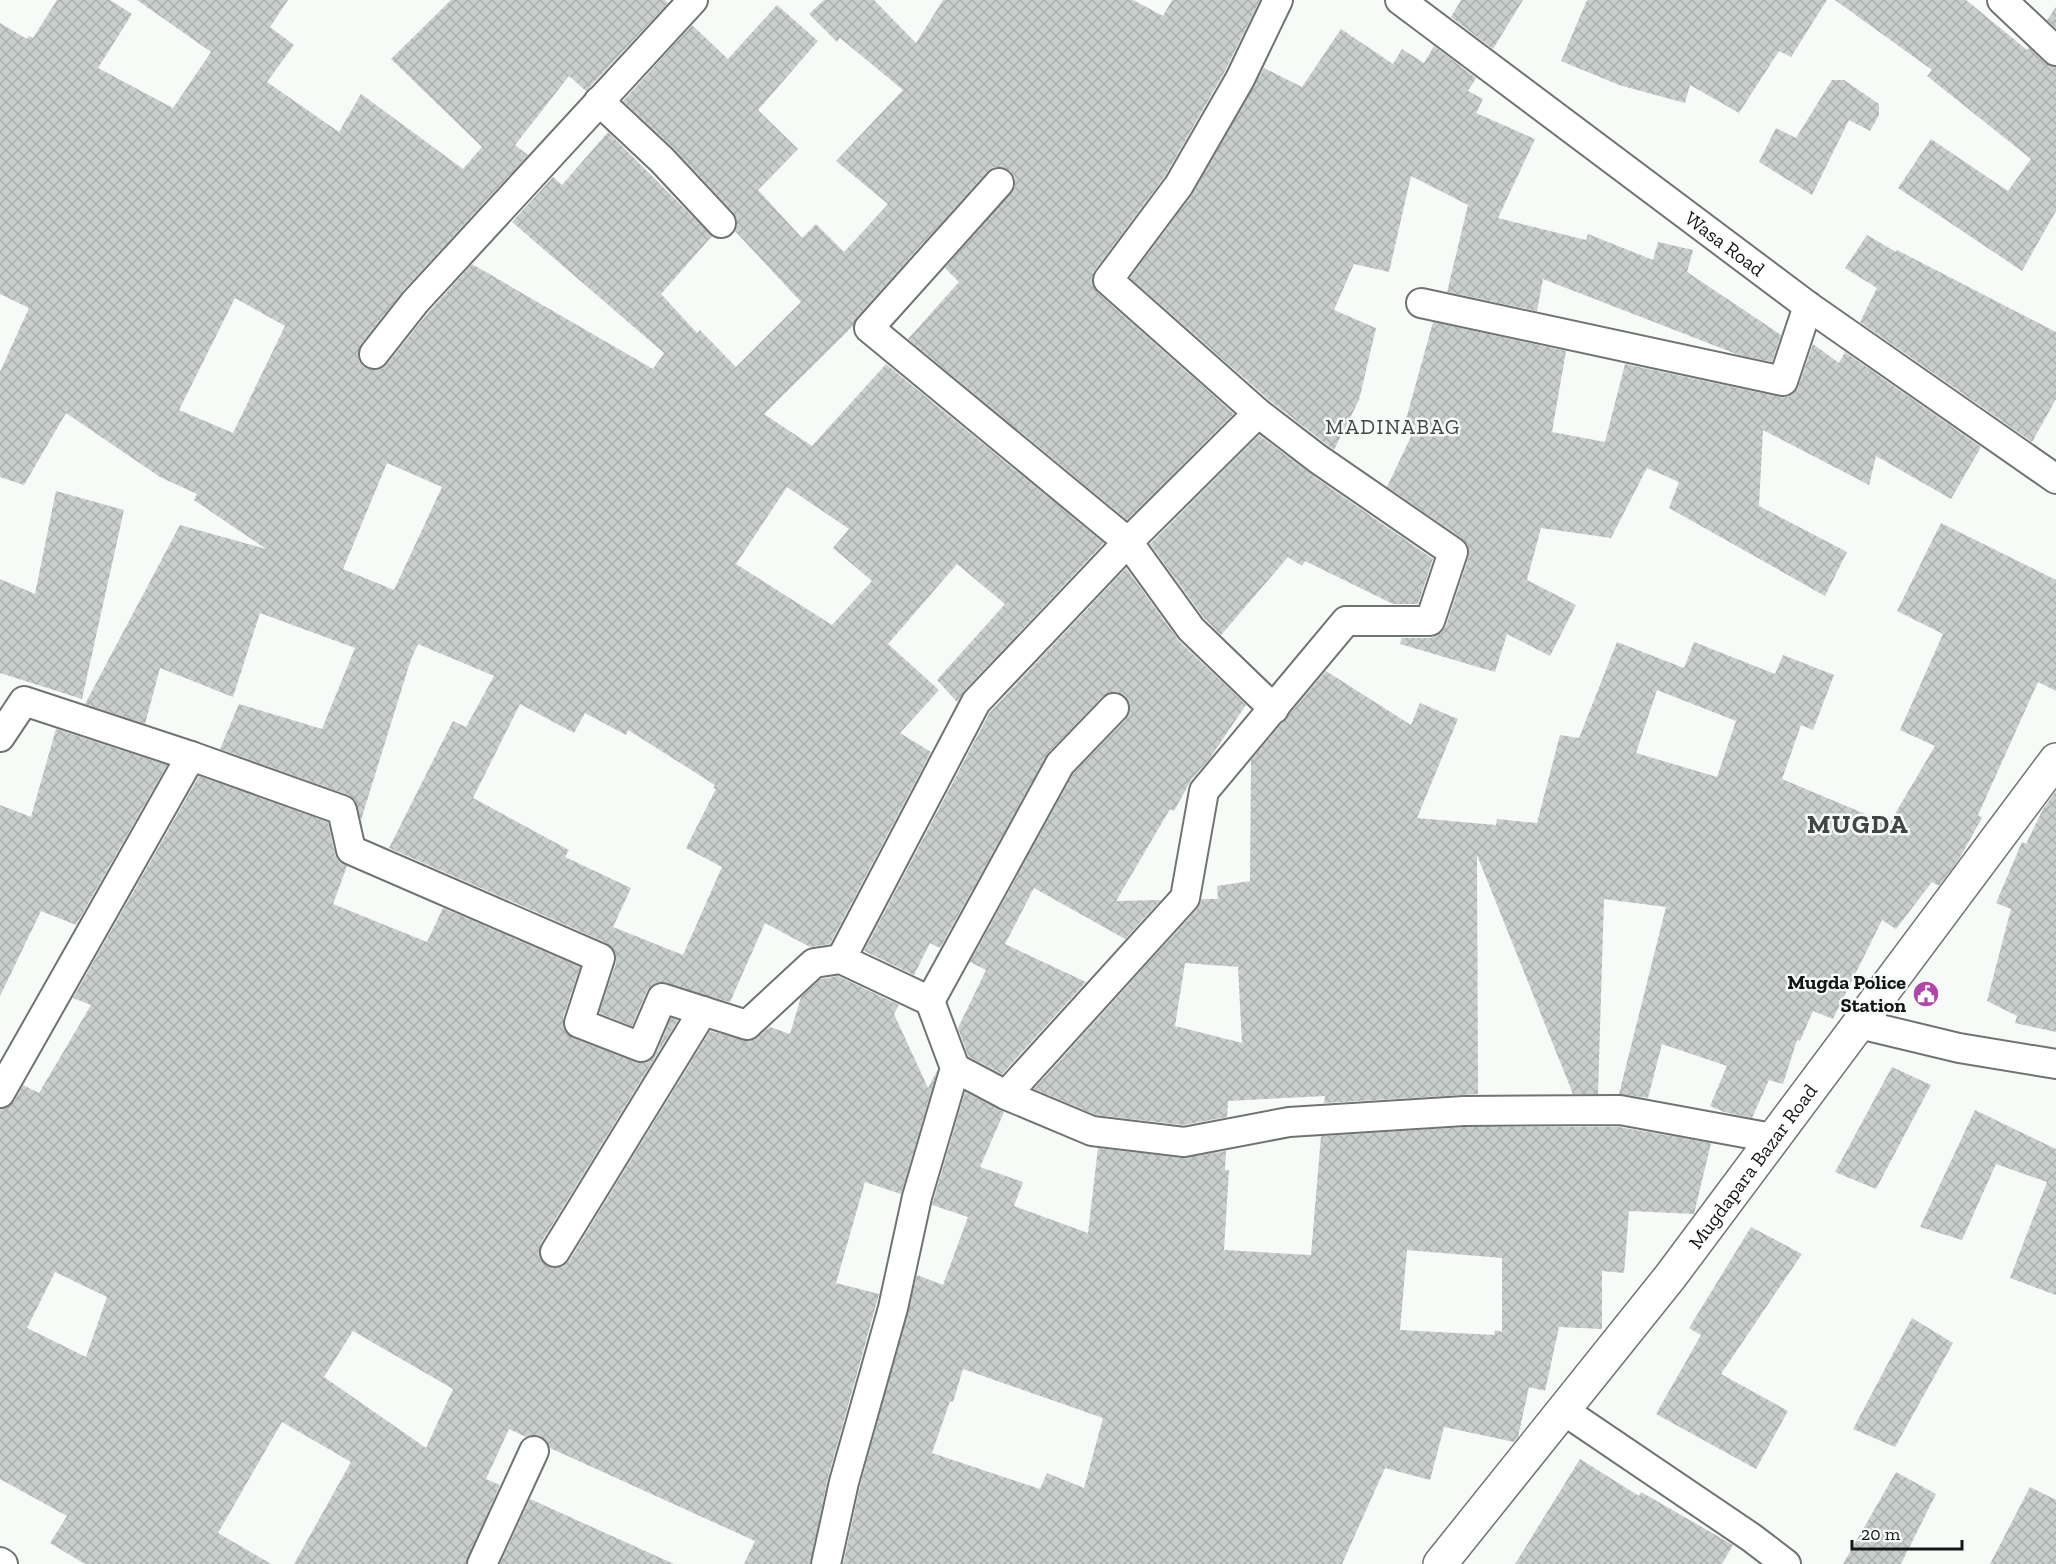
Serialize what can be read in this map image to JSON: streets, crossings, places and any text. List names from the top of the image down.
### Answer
{
  "streets": {
    "street": ["Wasa Road", "Mugdapara Bazar Road"]
  },
  "districts": ["MADINABAG", "MUGDA"],
  "places": {
    "public building": ["Mugda Police Station"]
  },
  "scale_bar": "20 m"
}
